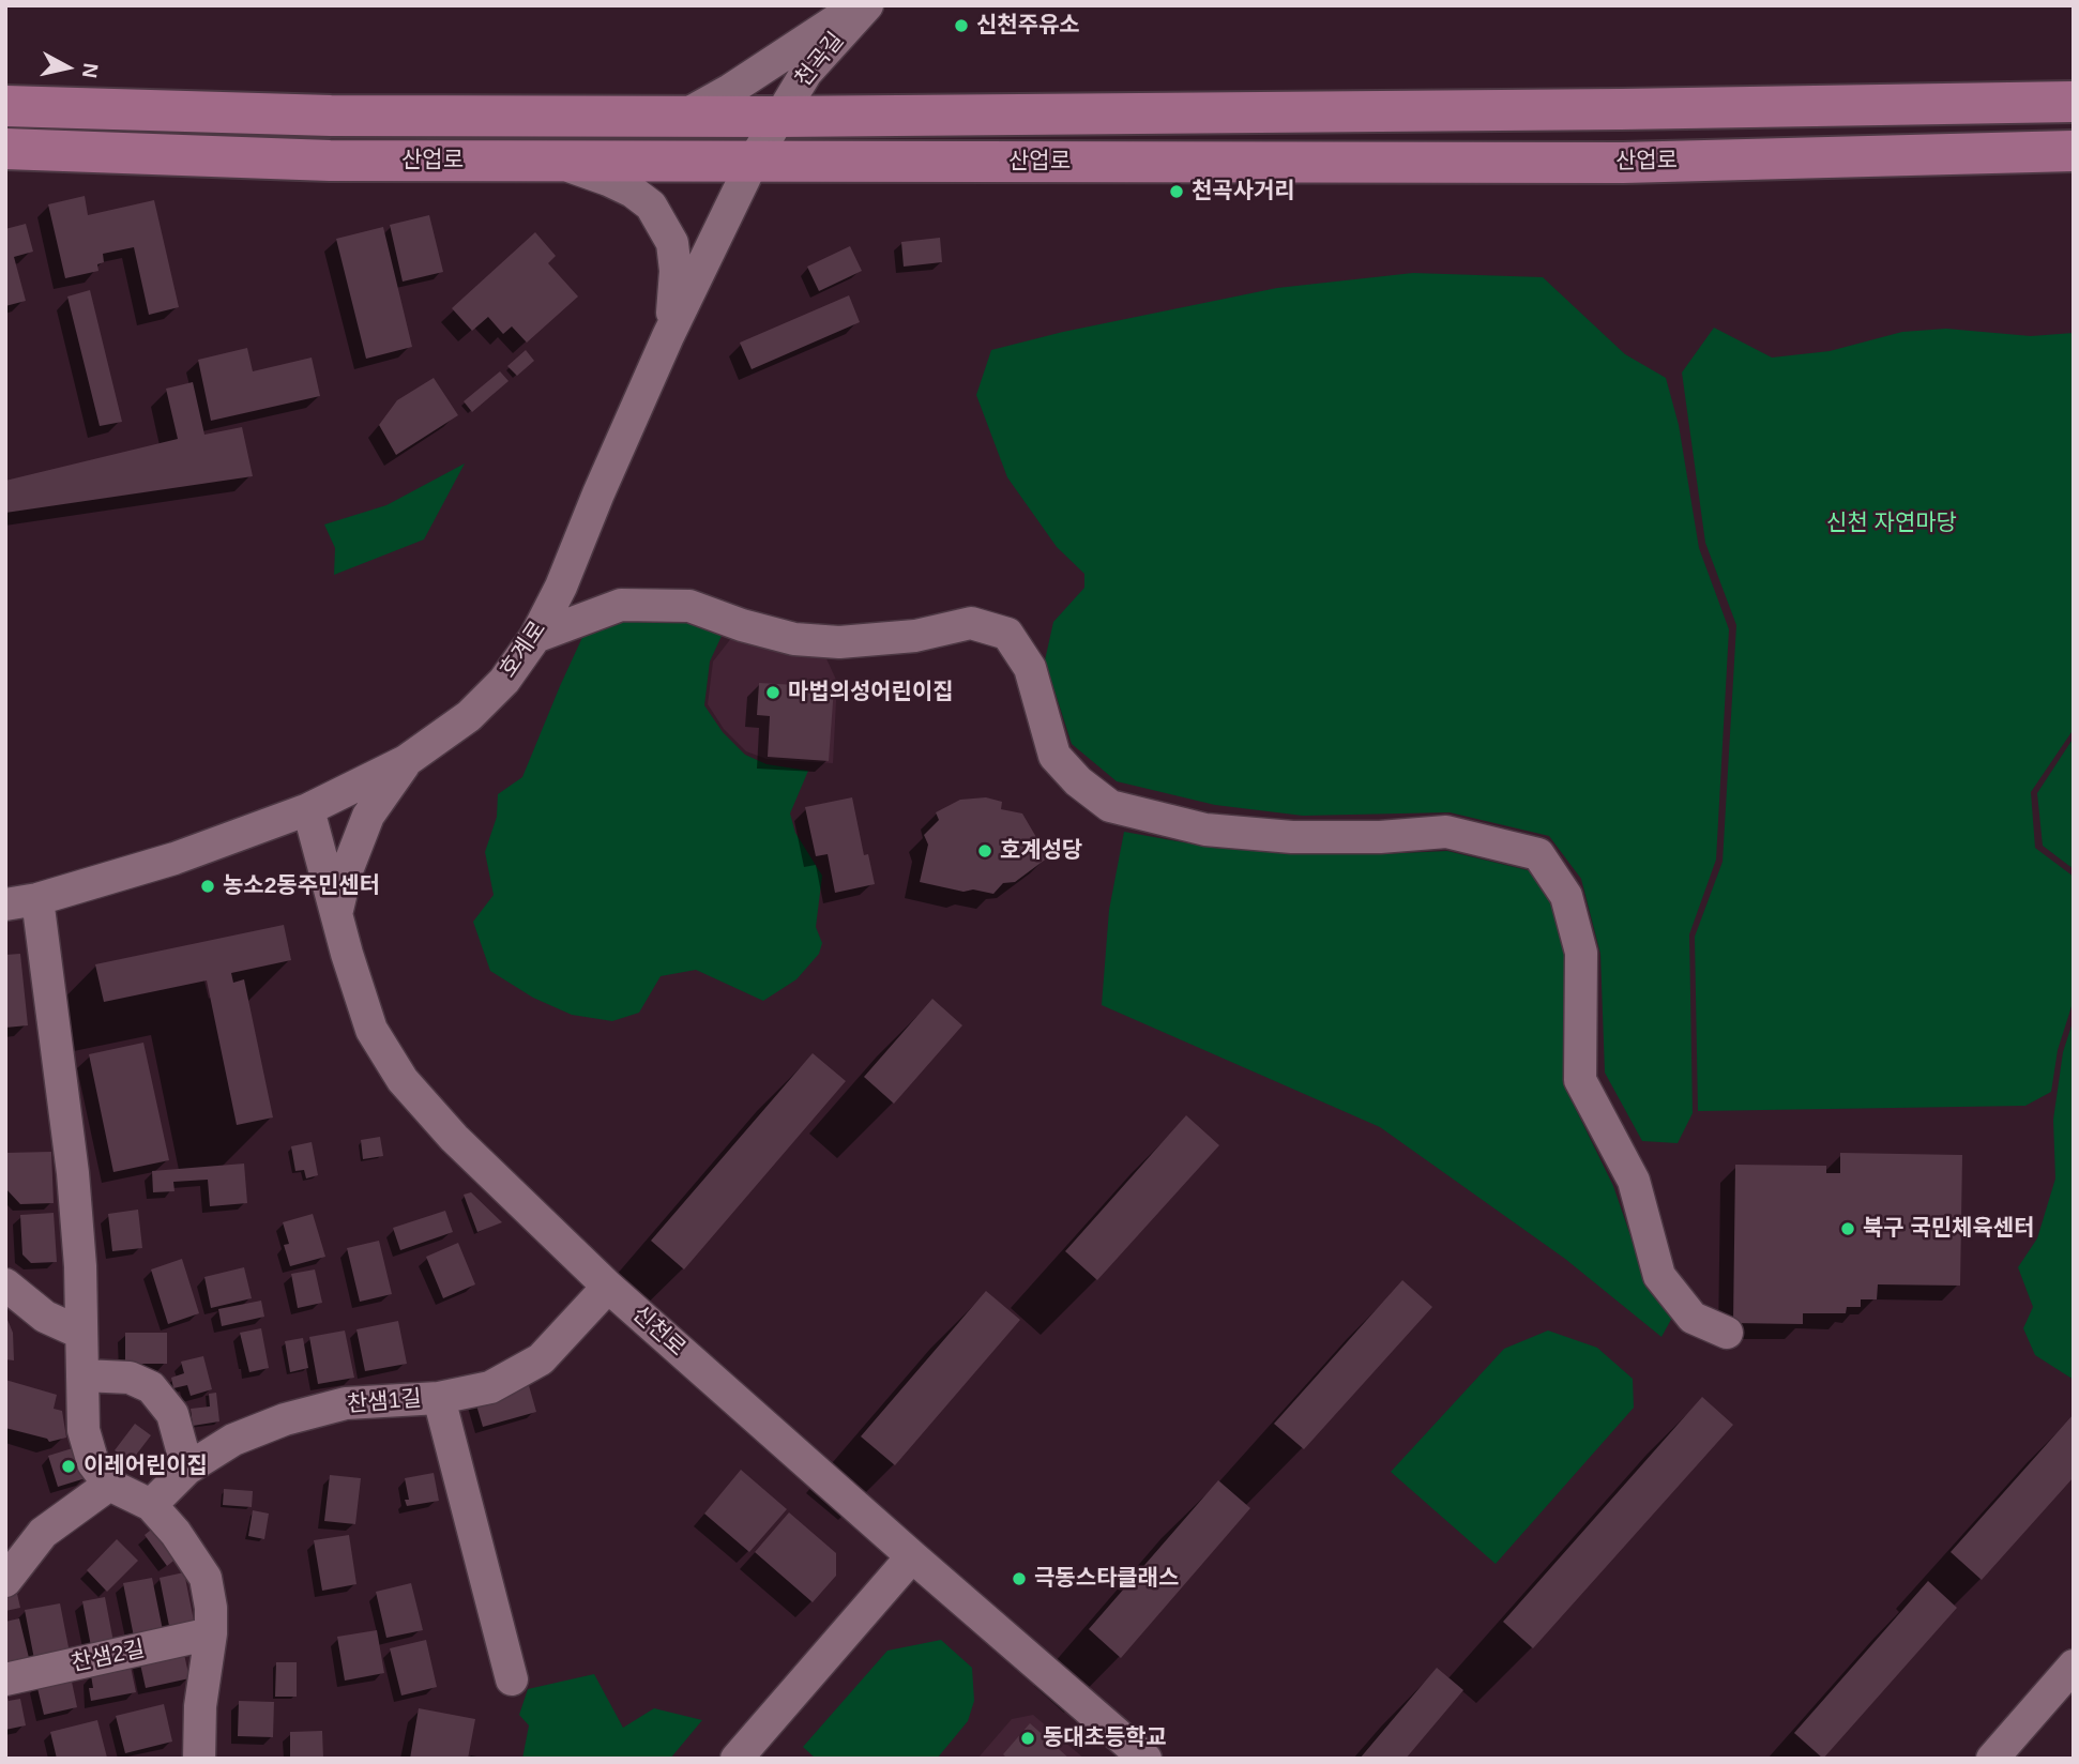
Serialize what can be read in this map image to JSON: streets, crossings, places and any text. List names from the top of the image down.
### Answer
{
  "streets": {
    "main road": ["산업로"],
    "street": [
      "천곡길",
      "호계로",
      "신천로",
      "찬샘1길",
      "찬샘2길"
    ]
  },
  "crossings": [
    ["천곡길", "산업로"],
    ["천곡길", "호계로"],
    ["산업로", "호계로"],
    ["호계로", "신천로"],
    ["신천로", "찬샘1길"]
  ],
  "parks": ["신천 자연마당"],
  "places": [
    "신천주유소",
    "천곡사거리",
    "마법의성어린이집",
    "호계성당",
    "농소2동주민센터",
    "북구 국민체육센터",
    "이레어린이집",
    "극동스타클래스",
    "동대초등학교"
  ],
  "north": "right"
}
